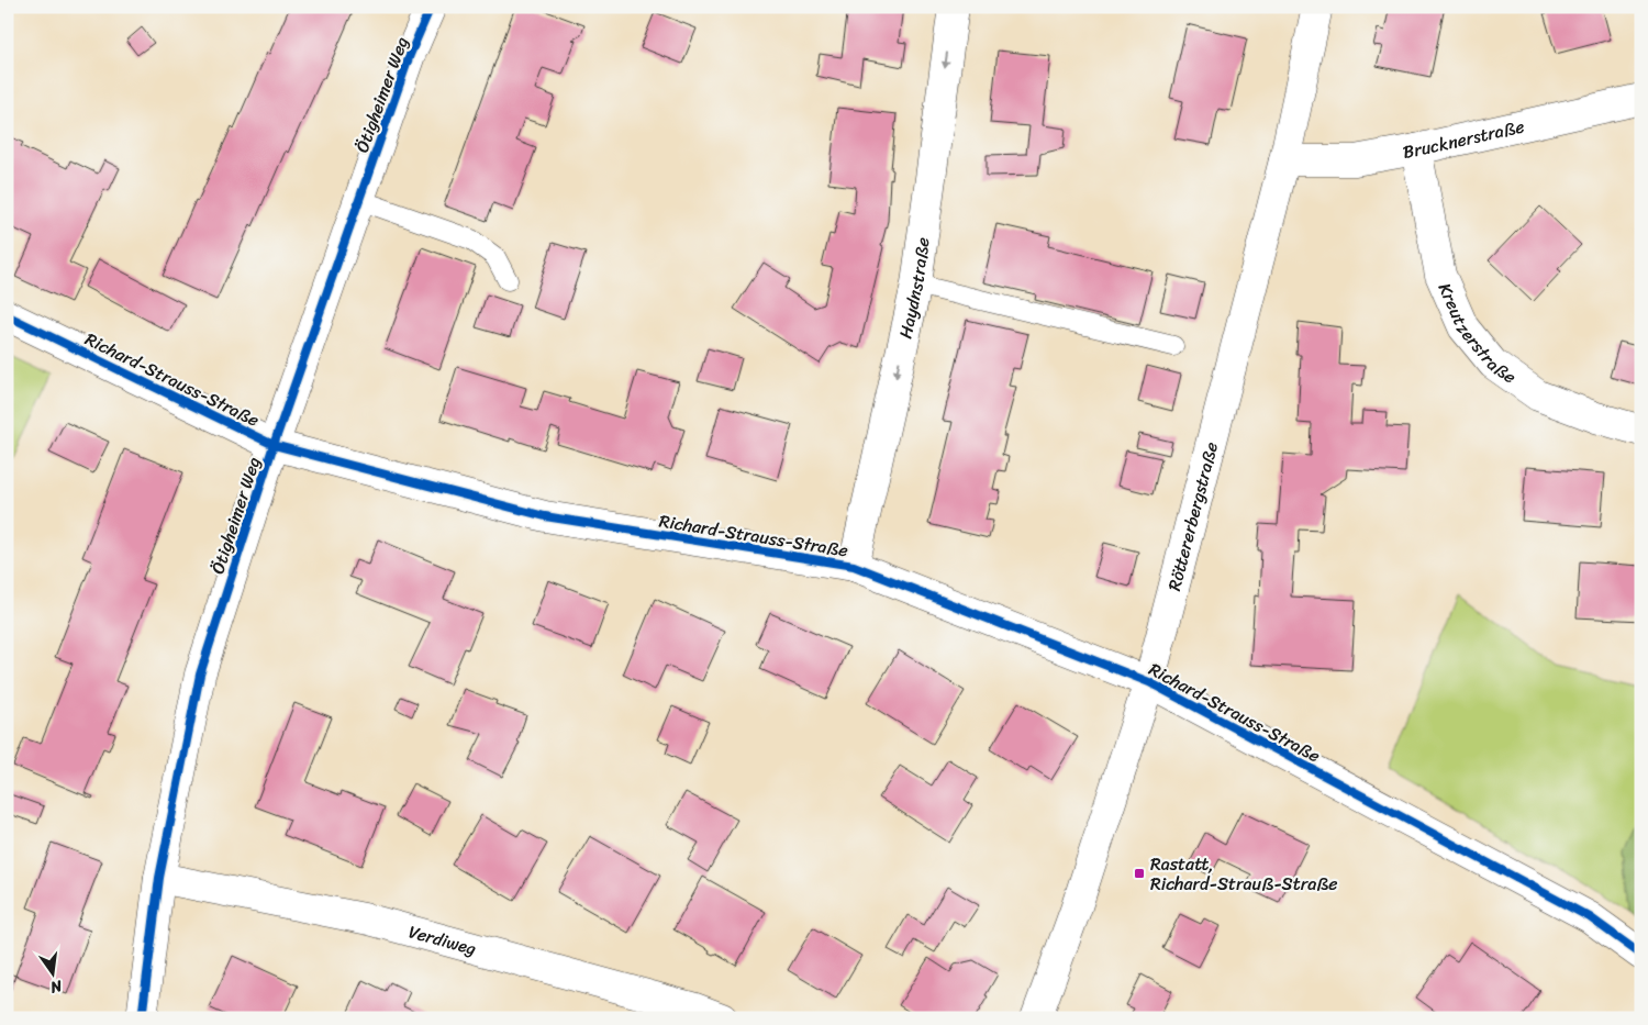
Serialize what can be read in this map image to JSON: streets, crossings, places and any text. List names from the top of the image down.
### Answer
{
  "streets": {
    "street": [
      "Ötigheimer Weg",
      "Brucknerstraße",
      "Haydnstraße",
      "Kreutzerstraße",
      "Richard-Strauss-Straße",
      "Röttererbergstraße",
      "Verdiweg"
    ]
  },
  "crossings": [
    ["Ötigheimer Weg", "Richard-Strauss-Straße"],
    ["Ötigheimer Weg", "Verdiweg"],
    ["Brucknerstraße", "Kreutzerstraße"],
    ["Brucknerstraße", "Röttererbergstraße"],
    ["Haydnstraße", "Richard-Strauss-Straße"],
    ["Richard-Strauss-Straße", "Röttererbergstraße"]
  ],
  "one_way": ["Haydnstraße"],
  "places": {
    "transit": ["Rastatt, Richard-Strauß-Straße"]
  },
  "north": "bottom"
}
